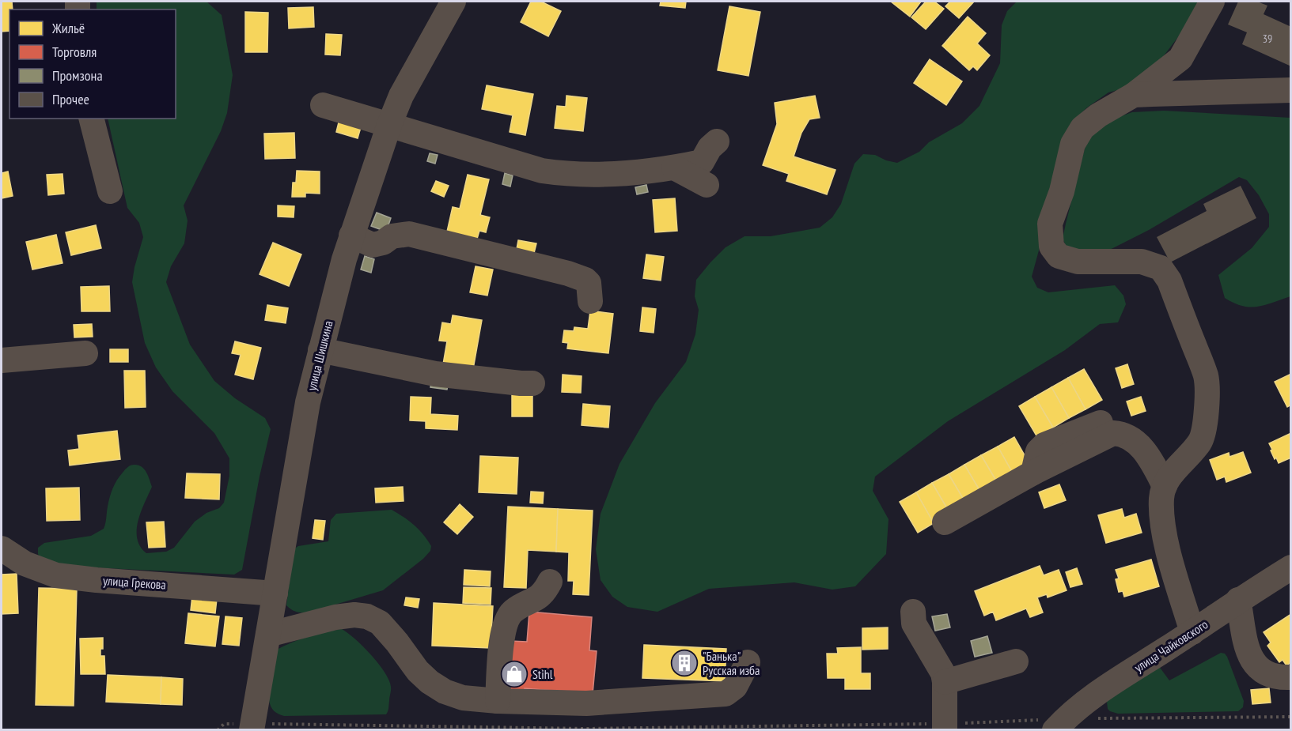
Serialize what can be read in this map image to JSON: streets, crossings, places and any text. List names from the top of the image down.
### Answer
{
  "streets": {
    "street": ["улица Шишкина", "улица Грекова", "улица Чайковского"]
  },
  "crossings": [
    ["улица Шишкина", "улица Грекова"]
  ],
  "places": {
    "building": ["\"Банька\" Русская изба"],
    "shop": ["Stihl"]
  },
  "house_numbers": ["39"],
  "legend": [
    "Жильё",
    "Торговля",
    "Промзона",
    "Прочее"
  ]
}
